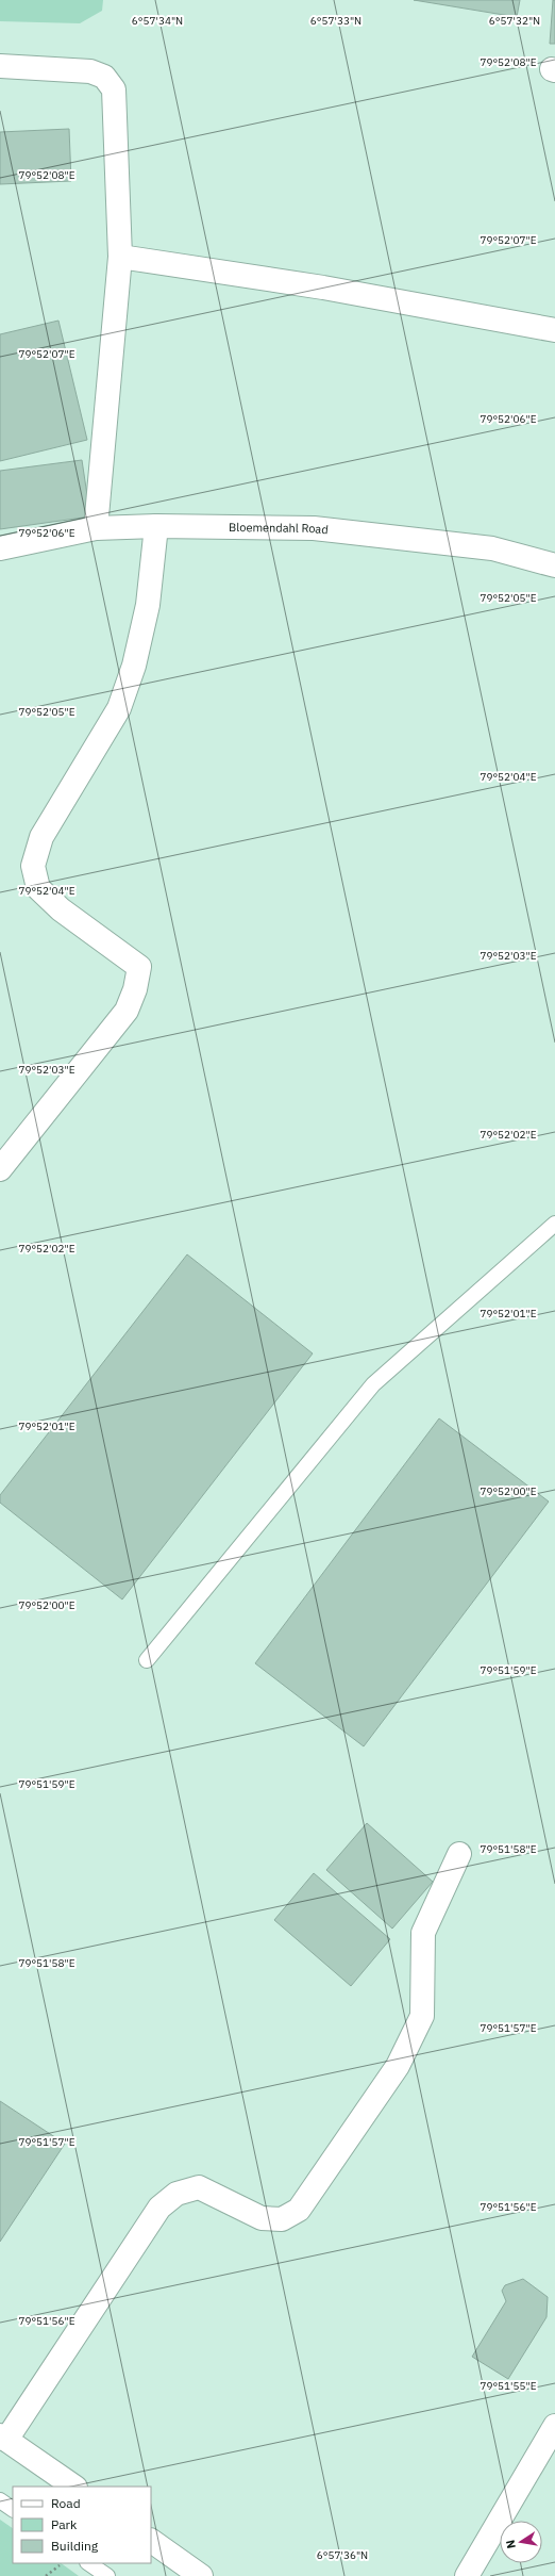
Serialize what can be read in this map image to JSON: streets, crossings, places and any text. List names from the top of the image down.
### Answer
{
  "streets": {
    "street": ["Bloemendahl Road"]
  },
  "legend": ["Road", "Park", "Building"],
  "north": "left",
  "coordinates": [
    "6°57'34\"N",
    "6°57'33\"N",
    "6°57'32\"N",
    "79°52'08\"E",
    "79°52'07\"E",
    "79°52'06\"E",
    "79°52'05\"E",
    "79°52'04\"E",
    "79°52'03\"E",
    "79°52'02\"E",
    "79°52'01\"E",
    "79°52'00\"E",
    "79°51'59\"E",
    "79°51'58\"E",
    "79°51'57\"E",
    "79°51'56\"E",
    "79°51'55\"E",
    "6°57'36\"N"
  ]
}
